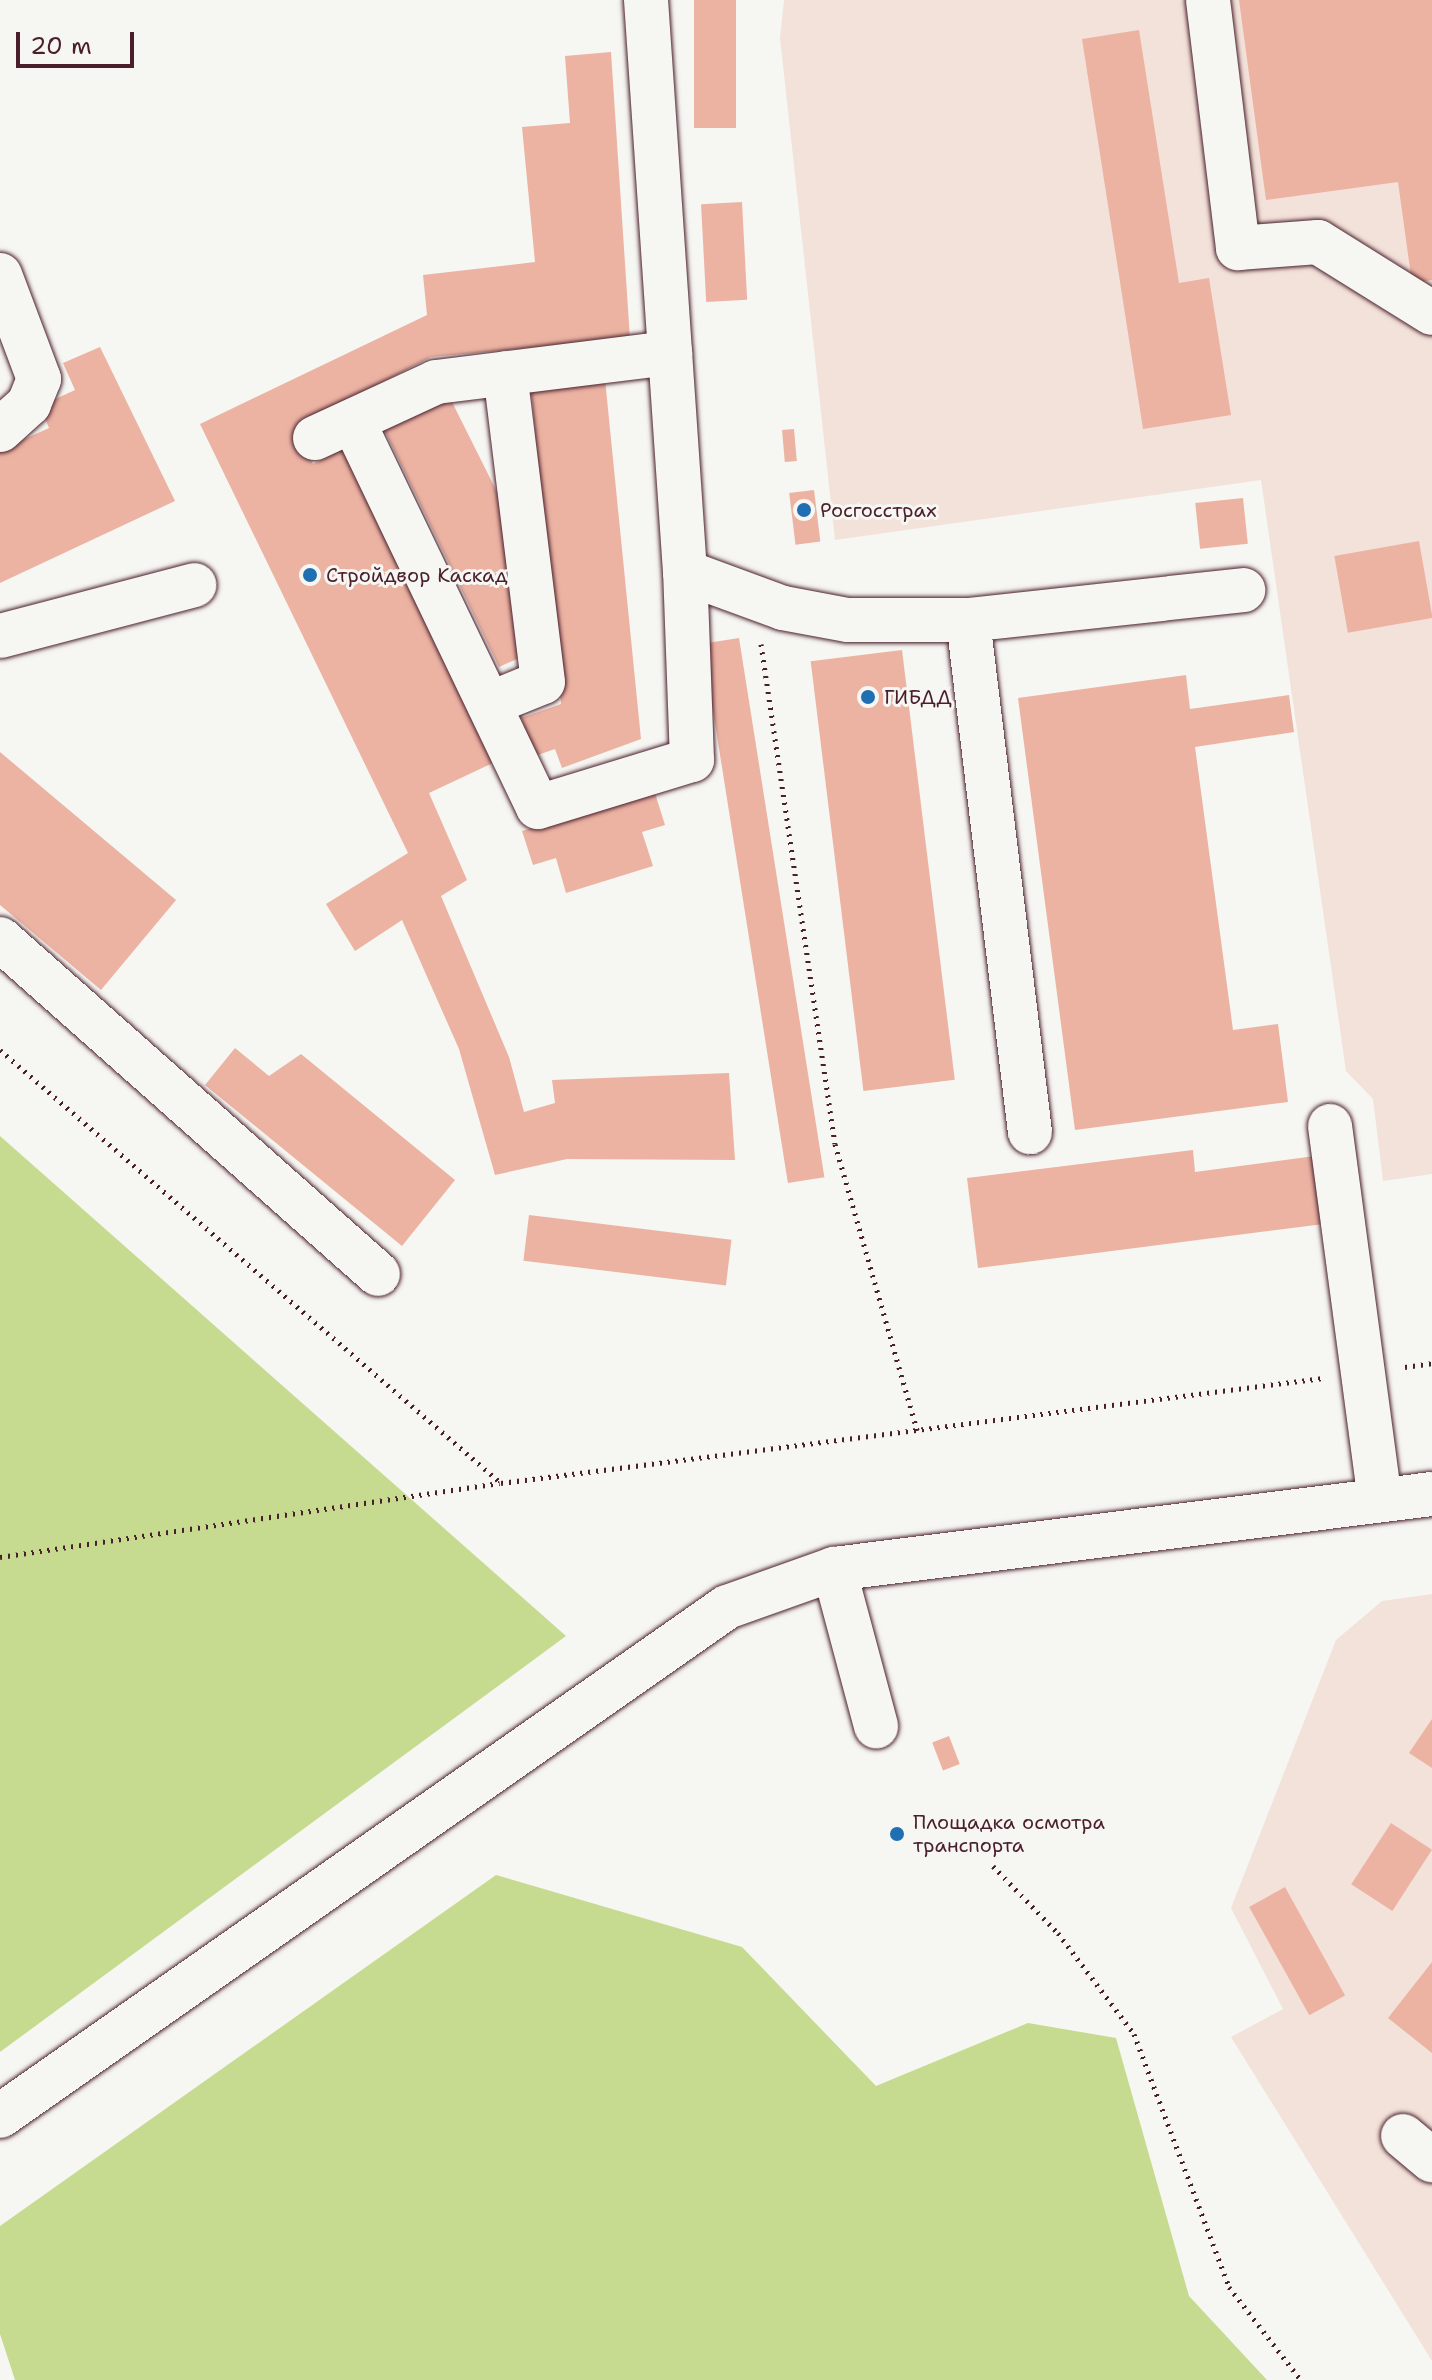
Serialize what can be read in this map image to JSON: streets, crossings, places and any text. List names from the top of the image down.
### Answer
{
  "places": [
    "Росгосстрах",
    "Стройдвор Каскад",
    "ГИБДД",
    "Площадка осмотра транспорта"
  ],
  "scale_bar": "20 m"
}
